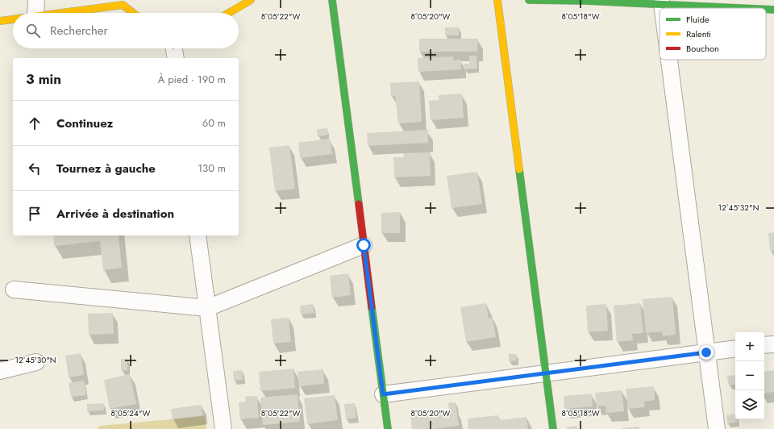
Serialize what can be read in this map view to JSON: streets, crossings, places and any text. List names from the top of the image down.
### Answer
{
  "legend": ["Fluide", "Ralenti", "Bouchon"],
  "page": {
    "search": "Rechercher",
    "heading": ["3 min", "À pied · 190 m"],
    "list": [
      ["Continuez", "60 m"],
      ["Tournez à gauche", "130 m"],
      "Arrivée à destination"
    ],
    "map_buttons": ["+", "−"]
  },
  "coordinates": [
    "8°05'22\"W",
    "8°05'20\"W",
    "8°05'18\"W",
    "12°45'32\"N",
    "12°45'30\"N",
    "8°05'24\"W"
  ]
}
